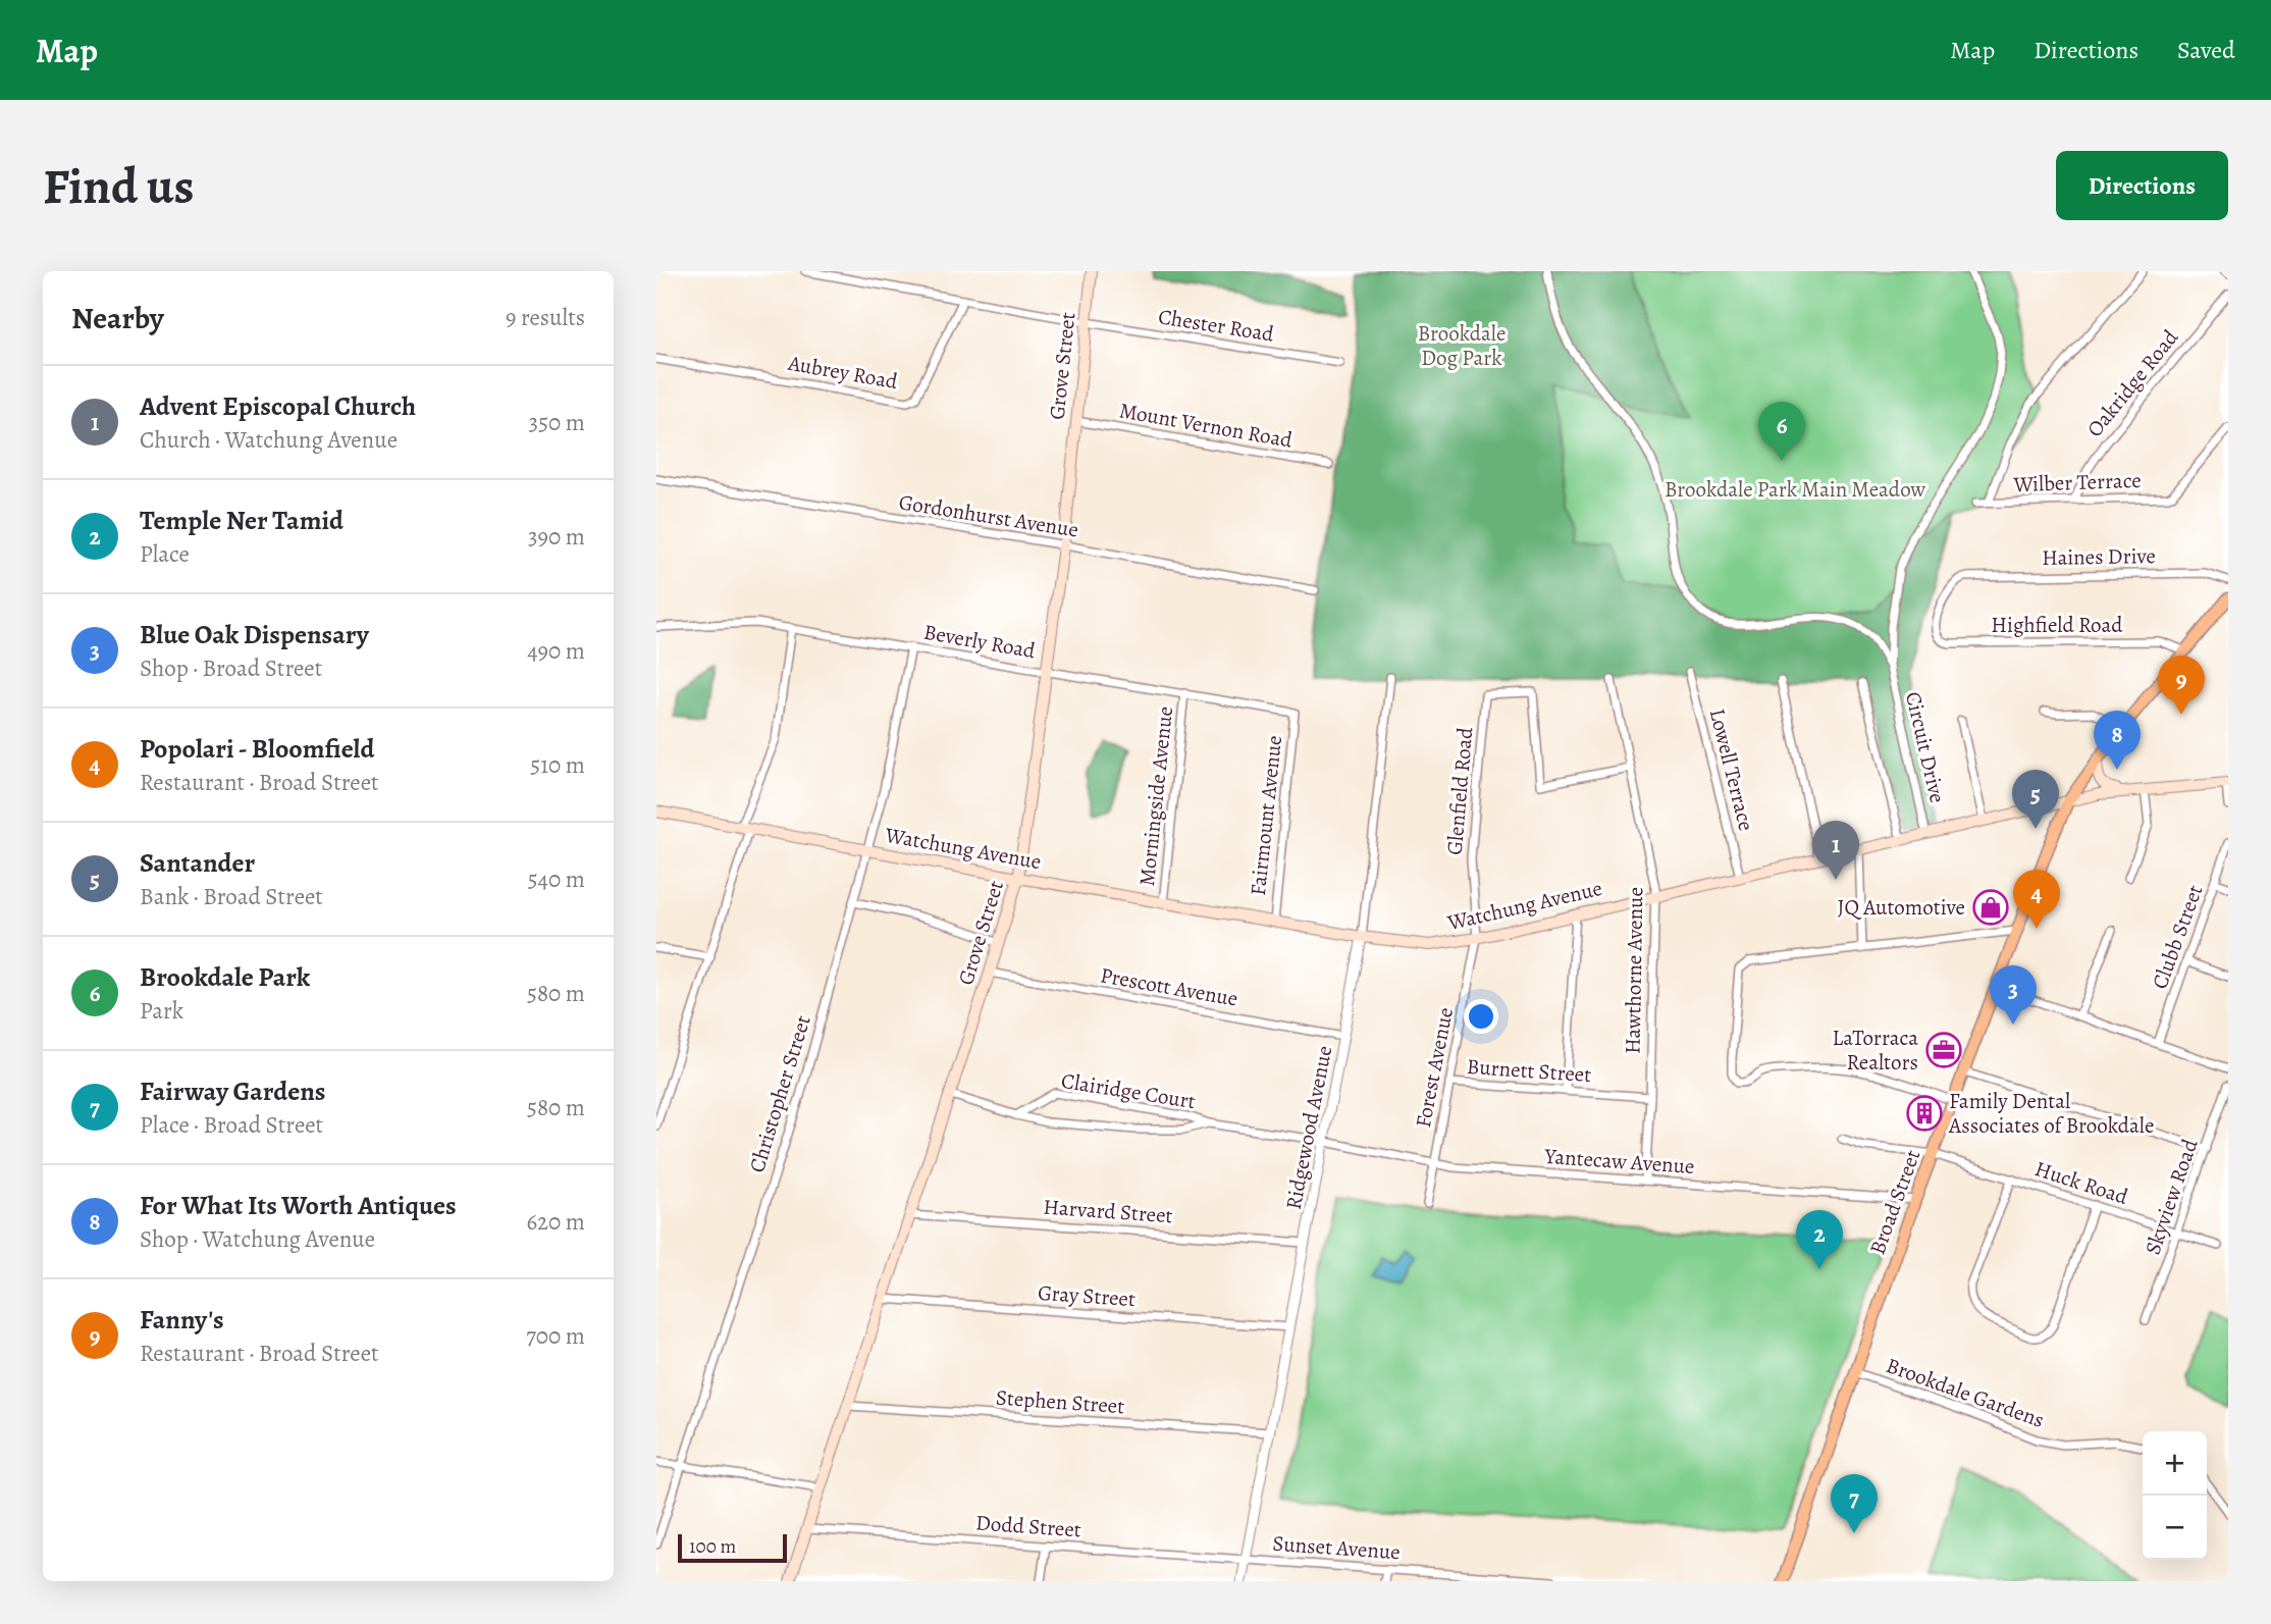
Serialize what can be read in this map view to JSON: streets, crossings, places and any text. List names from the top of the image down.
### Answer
{
  "streets": {
    "main road": ["Grove Street", "Watchung Avenue", "Broad Street"],
    "street": [
      "Chester Road",
      "Aubrey Road",
      "Oakridge Road",
      "Mount Vernon Road",
      "Wilber Terrace",
      "Gordonhurst Avenue",
      "Haines Drive",
      "Highfield Road",
      "Beverly Road",
      "Circuit Drive",
      "Lowell Terrace",
      "Glenfield Road",
      "Morningside Avenue",
      "Fairmount Avenue",
      "Clubb Street",
      "Hawthorne Avenue",
      "Prescott Avenue",
      "Forest Avenue",
      "Burnett Street",
      "Clairidge Court",
      "Christopher Street",
      "Ridgewood Avenue",
      "Yantecaw Avenue",
      "Huck Road",
      "Skyview Road",
      "Harvard Street",
      "Gray Street",
      "Brookdale Gardens",
      "Stephen Street",
      "Dodd Street",
      "Sunset Avenue"
    ]
  },
  "crossings": [
    ["Chester Road", "Grove Street"],
    ["Chester Road", "Aubrey Road"],
    ["Grove Street", "Mount Vernon Road"],
    ["Grove Street", "Gordonhurst Avenue"],
    ["Grove Street", "Beverly Road"],
    ["Grove Street", "Watchung Avenue"],
    ["Grove Street", "Prescott Avenue"],
    ["Grove Street", "Clairidge Court"],
    ["Grove Street", "Harvard Street"],
    ["Grove Street", "Gray Street"],
    ["Grove Street", "Stephen Street"],
    ["Grove Street", "Dodd Street"],
    ["Oakridge Road", "Wilber Terrace"],
    ["Haines Drive", "Highfield Road"],
    ["Highfield Road", "Broad Street"],
    ["Beverly Road", "Morningside Avenue"],
    ["Beverly Road", "Fairmount Avenue"],
    ["Beverly Road", "Christopher Street"],
    ["Circuit Drive", "Watchung Avenue"],
    ["Lowell Terrace", "Watchung Avenue"],
    ["Glenfield Road", "Watchung Avenue"],
    ["Glenfield Road", "Hawthorne Avenue"],
    ["Glenfield Road", "Forest Avenue"],
    ["Morningside Avenue", "Watchung Avenue"],
    ["Fairmount Avenue", "Watchung Avenue"],
    ["Watchung Avenue", "Hawthorne Avenue"],
    ["Watchung Avenue", "Forest Avenue"],
    ["Watchung Avenue", "Christopher Street"],
    ["Watchung Avenue", "Ridgewood Avenue"],
    ["Watchung Avenue", "Broad Street"],
    ["Hawthorne Avenue", "Burnett Street"],
    ["Hawthorne Avenue", "Yantecaw Avenue"],
    ["Prescott Avenue", "Ridgewood Avenue"],
    ["Forest Avenue", "Burnett Street"],
    ["Forest Avenue", "Yantecaw Avenue"],
    ["Clairidge Court", "Ridgewood Avenue"],
    ["Clairidge Court", "Yantecaw Avenue"],
    ["Ridgewood Avenue", "Yantecaw Avenue"],
    ["Ridgewood Avenue", "Harvard Street"],
    ["Ridgewood Avenue", "Gray Street"],
    ["Ridgewood Avenue", "Stephen Street"],
    ["Ridgewood Avenue", "Dodd Street"],
    ["Ridgewood Avenue", "Sunset Avenue"],
    ["Yantecaw Avenue", "Broad Street"],
    ["Huck Road", "Skyview Road"],
    ["Huck Road", "Broad Street"],
    ["Broad Street", "Brookdale Gardens"],
    ["Dodd Street", "Sunset Avenue"]
  ],
  "parks": ["Brookdale Dog Park", "Brookdale Park Main Meadow"],
  "places": {
    "shop": ["JQ Automotive"],
    "office": ["LaTorraca Realtors"],
    "building": ["Family Dental Associates of Brookdale"]
  },
  "scale_bar": "100 m",
  "page": {
    "header": "Map",
    "nav": ["Map", "Directions", "Saved"],
    "buttons": "Directions",
    "title": "Find us",
    "heading": ["Nearby", "9 results"],
    "list": [
      {
        "mark": "1",
        "name": "Advent Episcopal Church",
        "note": "Church · Watchung Avenue",
        "value": "350 m"
      },
      {
        "mark": "2",
        "name": "Temple Ner Tamid",
        "note": "Place",
        "value": "390 m"
      },
      {
        "mark": "3",
        "name": "Blue Oak Dispensary",
        "note": "Shop · Broad Street",
        "value": "490 m"
      },
      {
        "mark": "4",
        "name": "Popolari - Bloomfield",
        "note": "Restaurant · Broad Street",
        "value": "510 m"
      },
      {
        "mark": "5",
        "name": "Santander",
        "note": "Bank · Broad Street",
        "value": "540 m"
      },
      {
        "mark": "6",
        "name": "Brookdale Park",
        "note": "Park",
        "value": "580 m"
      },
      {
        "mark": "7",
        "name": "Fairway Gardens",
        "note": "Place · Broad Street",
        "value": "580 m"
      },
      {
        "mark": "8",
        "name": "For What Its Worth Antiques",
        "note": "Shop · Watchung Avenue",
        "value": "620 m"
      },
      {
        "mark": "9",
        "name": "Fanny's",
        "note": "Restaurant · Broad Street",
        "value": "700 m"
      }
    ],
    "pins": [
      "6",
      "9",
      "8",
      "5",
      "1",
      "4",
      "3",
      "2",
      "7"
    ],
    "map_buttons": ["+", "−"],
    "scale": "100 m"
  }
}
